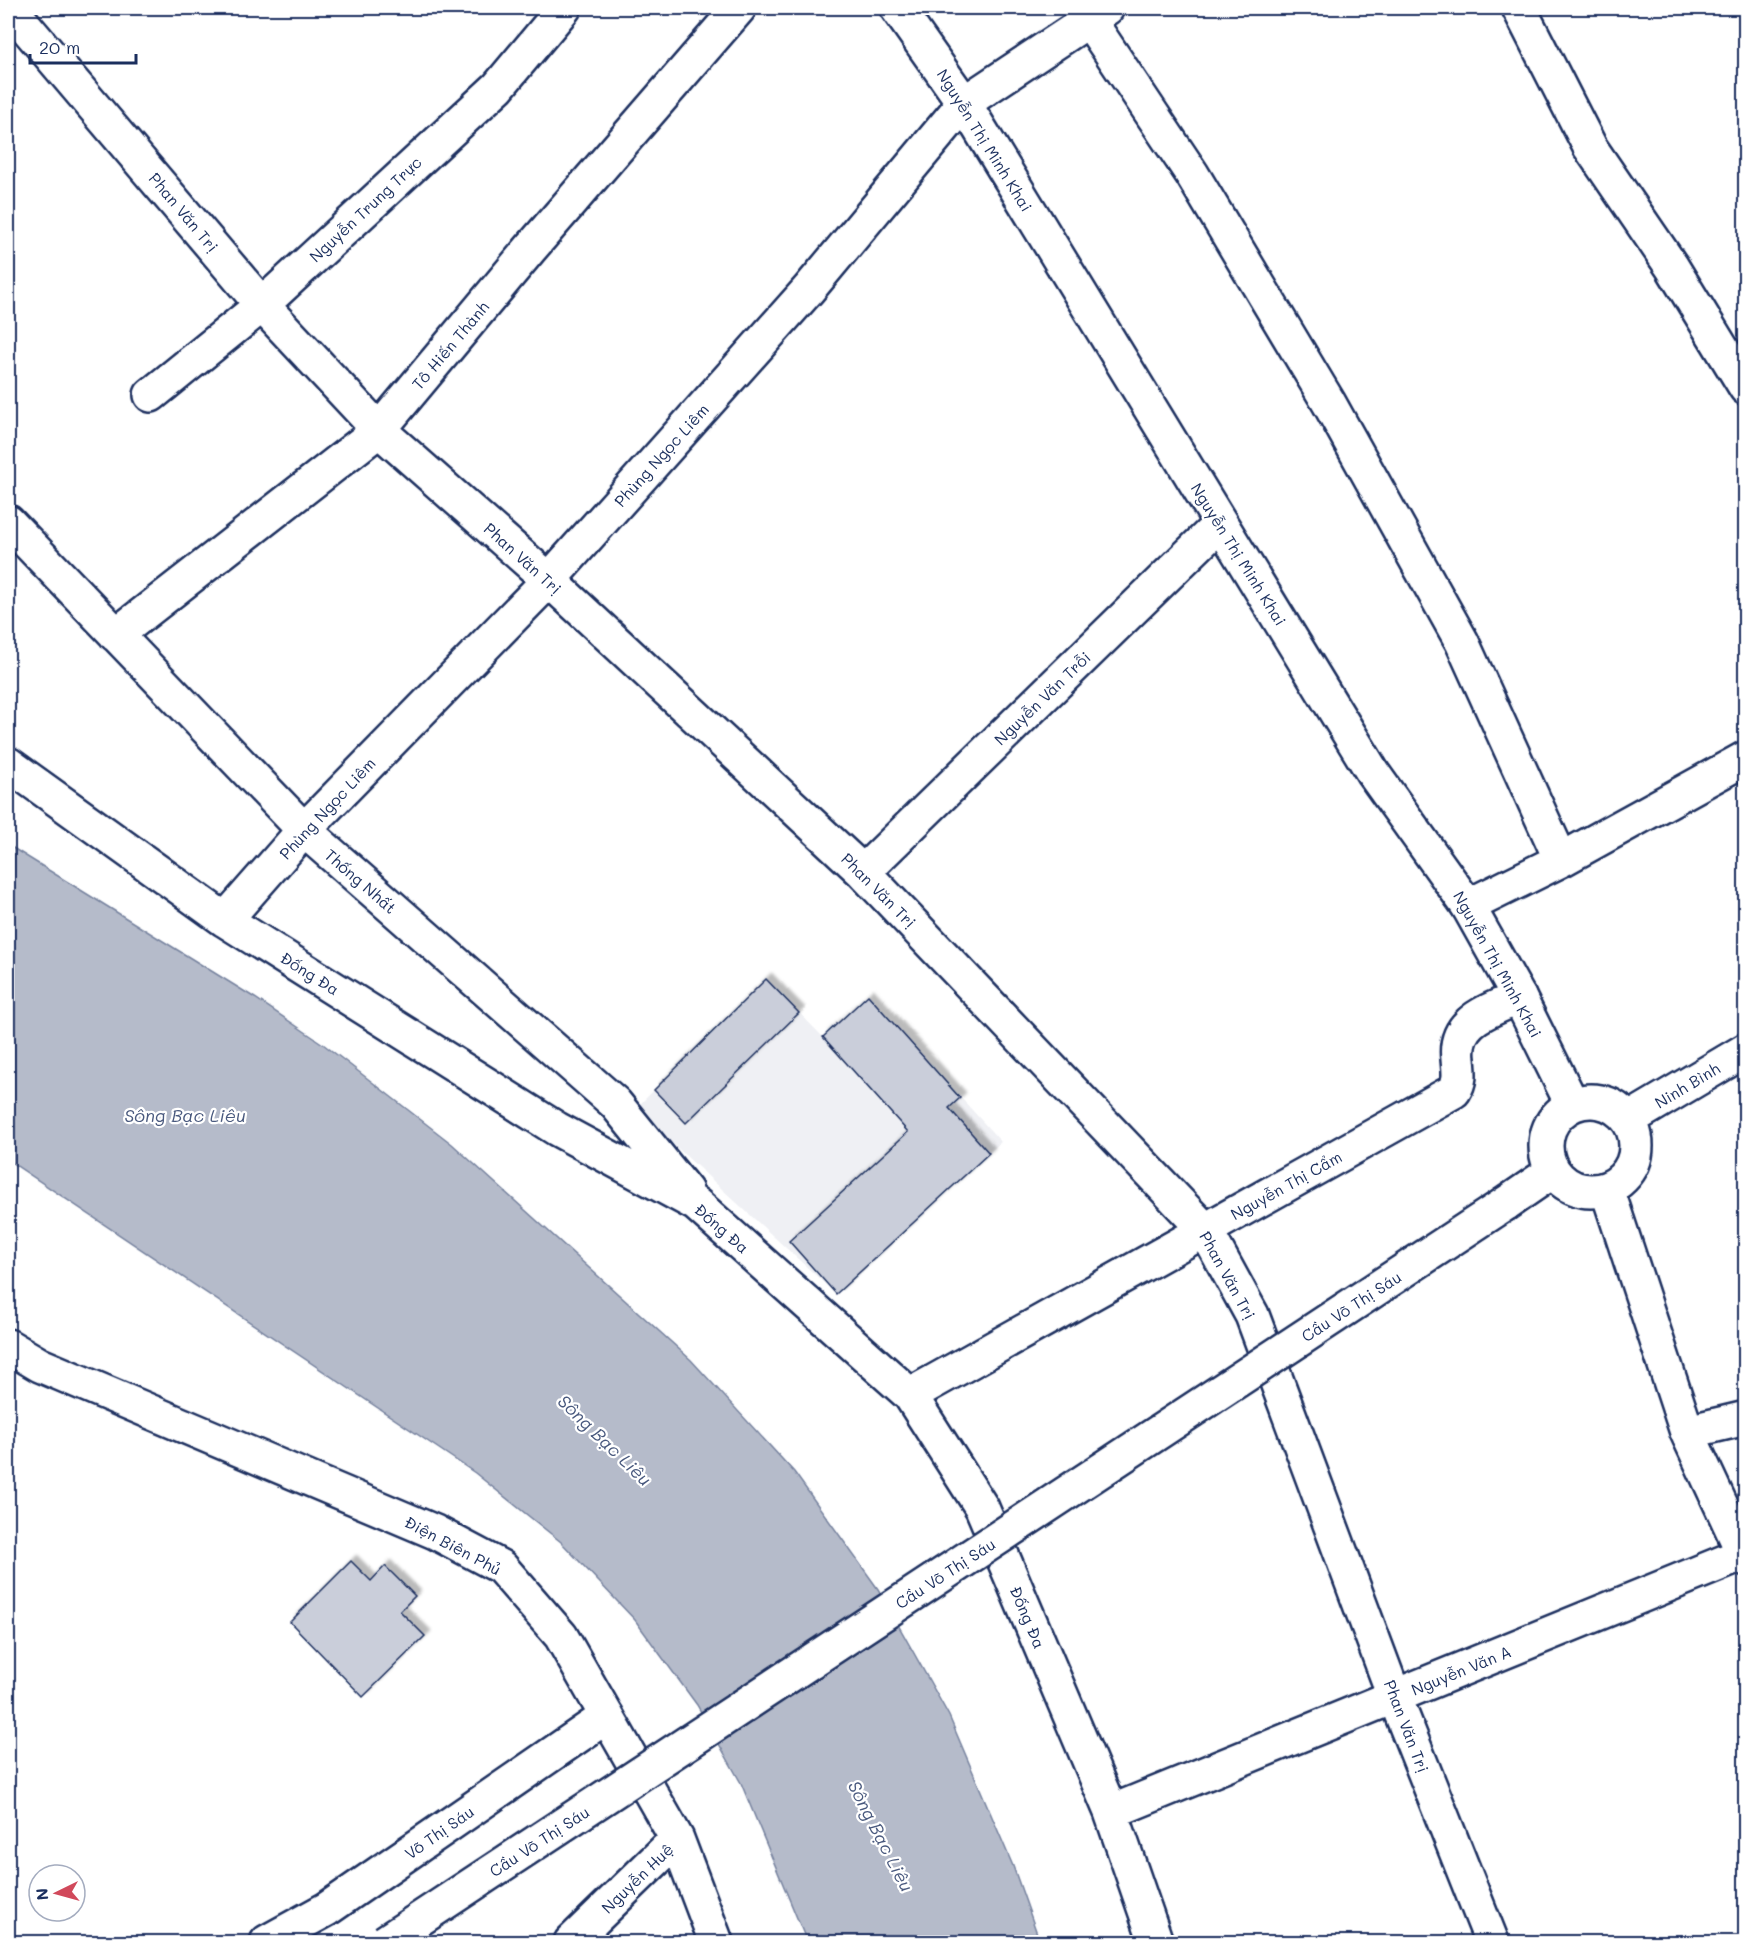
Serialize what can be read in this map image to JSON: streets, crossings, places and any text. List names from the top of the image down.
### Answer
{
  "streets": {
    "street": [
      "Nguyễn Thị Minh Khai",
      "Nguyễn Trung Trực",
      "Phan Văn Trị",
      "Tô Hiến Thành",
      "Phùng Ngọc Liêm",
      "Nguyễn Văn Trỗi",
      "Thống Nhất",
      "Đống Đa",
      "Ninh Bình",
      "Nguyễn Thị Cẩm",
      "Cầu Võ Thị Sáu",
      "Điện Biên Phủ",
      "Nguyễn Văn A",
      "Võ Thị Sáu",
      "Nguyễn Huệ"
    ]
  },
  "crossings": [
    ["Nguyễn Thị Minh Khai", "Phùng Ngọc Liêm"],
    ["Nguyễn Thị Minh Khai", "Nguyễn Văn Trỗi"],
    ["Nguyễn Thị Minh Khai", "Ninh Bình"],
    ["Nguyễn Thị Minh Khai", "Nguyễn Thị Cẩm"],
    ["Nguyễn Thị Minh Khai", "Cầu Võ Thị Sáu"],
    ["Nguyễn Trung Trực", "Phan Văn Trị"],
    ["Phan Văn Trị", "Tô Hiến Thành"],
    ["Phan Văn Trị", "Phùng Ngọc Liêm"],
    ["Phan Văn Trị", "Nguyễn Văn Trỗi"],
    ["Phan Văn Trị", "Nguyễn Thị Cẩm"],
    ["Phan Văn Trị", "Nguyễn Văn A"],
    ["Tô Hiến Thành", "Thống Nhất"],
    ["Phùng Ngọc Liêm", "Thống Nhất"],
    ["Phùng Ngọc Liêm", "Đống Đa"],
    ["Thống Nhất", "Đống Đa"],
    ["Đống Đa", "Nguyễn Thị Cẩm"],
    ["Đống Đa", "Nguyễn Văn A"],
    ["Ninh Bình", "Cầu Võ Thị Sáu"],
    ["Điện Biên Phủ", "Võ Thị Sáu"],
    ["Điện Biên Phủ", "Nguyễn Huệ"]
  ],
  "water": ["Sông Bạc Liêu"],
  "scale_bar": "20 m",
  "north": "left"
}
